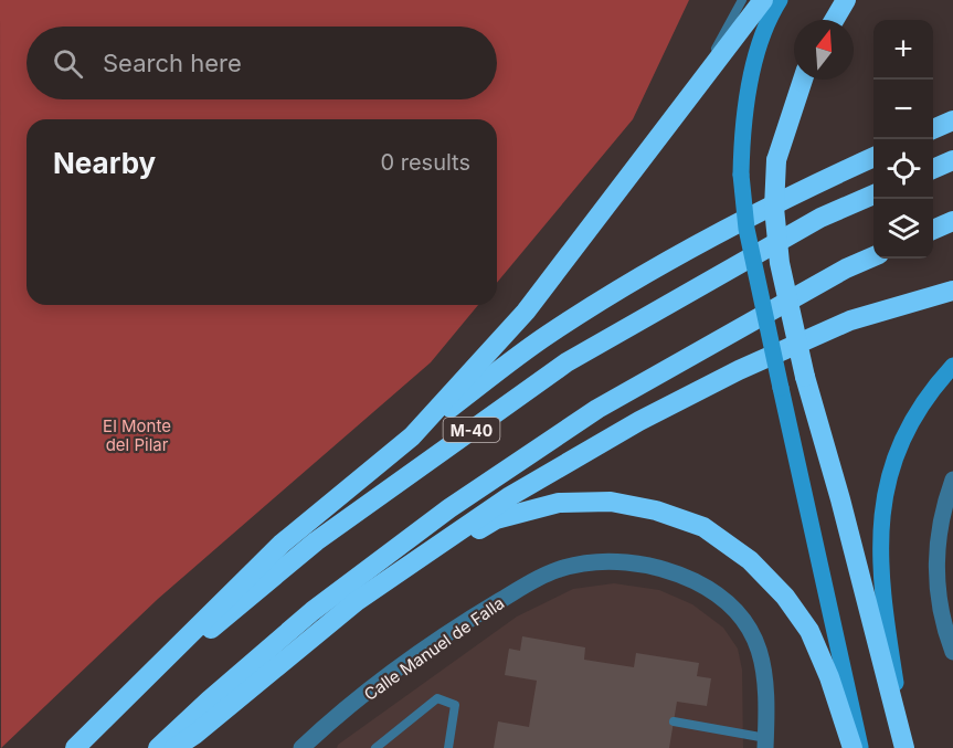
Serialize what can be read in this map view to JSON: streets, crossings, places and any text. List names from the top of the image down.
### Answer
{
  "streets": {
    "highway": ["M-40"],
    "street": ["Calle Manuel de Falla"]
  },
  "parks": ["El Monte del Pilar"],
  "north": "top",
  "page": {
    "map_buttons": ["+", "−"],
    "search": "Search here",
    "heading": ["Nearby", "0 results"]
  }
}
